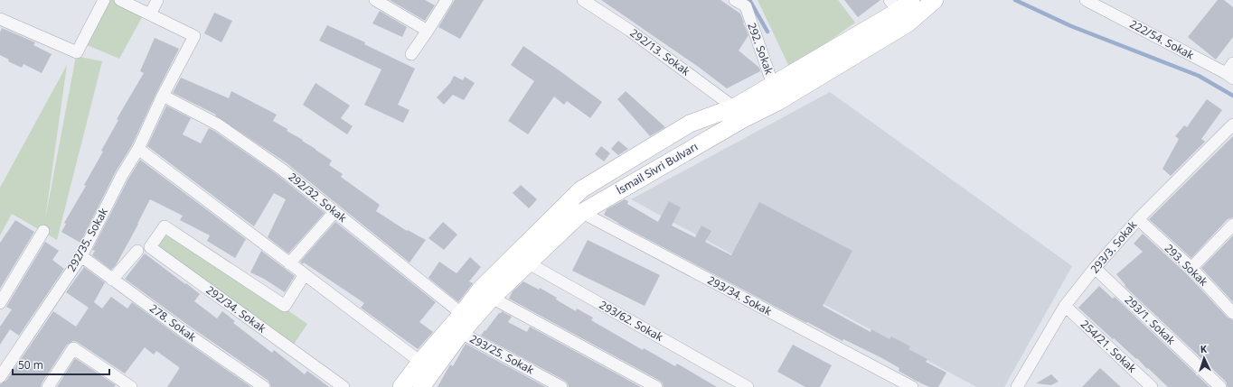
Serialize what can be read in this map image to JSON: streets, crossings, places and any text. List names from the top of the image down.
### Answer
{
  "streets": {
    "main road": ["İsmail Sivri Bulvarı"],
    "street": [
      "222/54. Sokak",
      "292. Sokak",
      "292/13. Sokak",
      "292/32. Sokak",
      "292/35. Sokak",
      "293/3. Sokak",
      "293. Sokak",
      "293/34. Sokak",
      "292/34. Sokak",
      "293/1. Sokak",
      "293/62. Sokak",
      "278. Sokak",
      "254/21. Sokak",
      "293/25. Sokak"
    ]
  },
  "crossings": [
    ["292. Sokak", "İsmail Sivri Bulvarı"],
    ["292/13. Sokak", "İsmail Sivri Bulvarı"],
    ["İsmail Sivri Bulvarı", "292/32. Sokak"],
    ["İsmail Sivri Bulvarı", "293/34. Sokak"],
    ["İsmail Sivri Bulvarı", "293/62. Sokak"],
    ["İsmail Sivri Bulvarı", "293/25. Sokak"],
    ["292/32. Sokak", "292/35. Sokak"],
    ["292/35. Sokak", "278. Sokak"],
    ["293/3. Sokak", "293. Sokak"],
    ["293/3. Sokak", "293/1. Sokak"],
    ["293/3. Sokak", "254/21. Sokak"]
  ],
  "scale_bar": "50 m",
  "north": "top"
}
